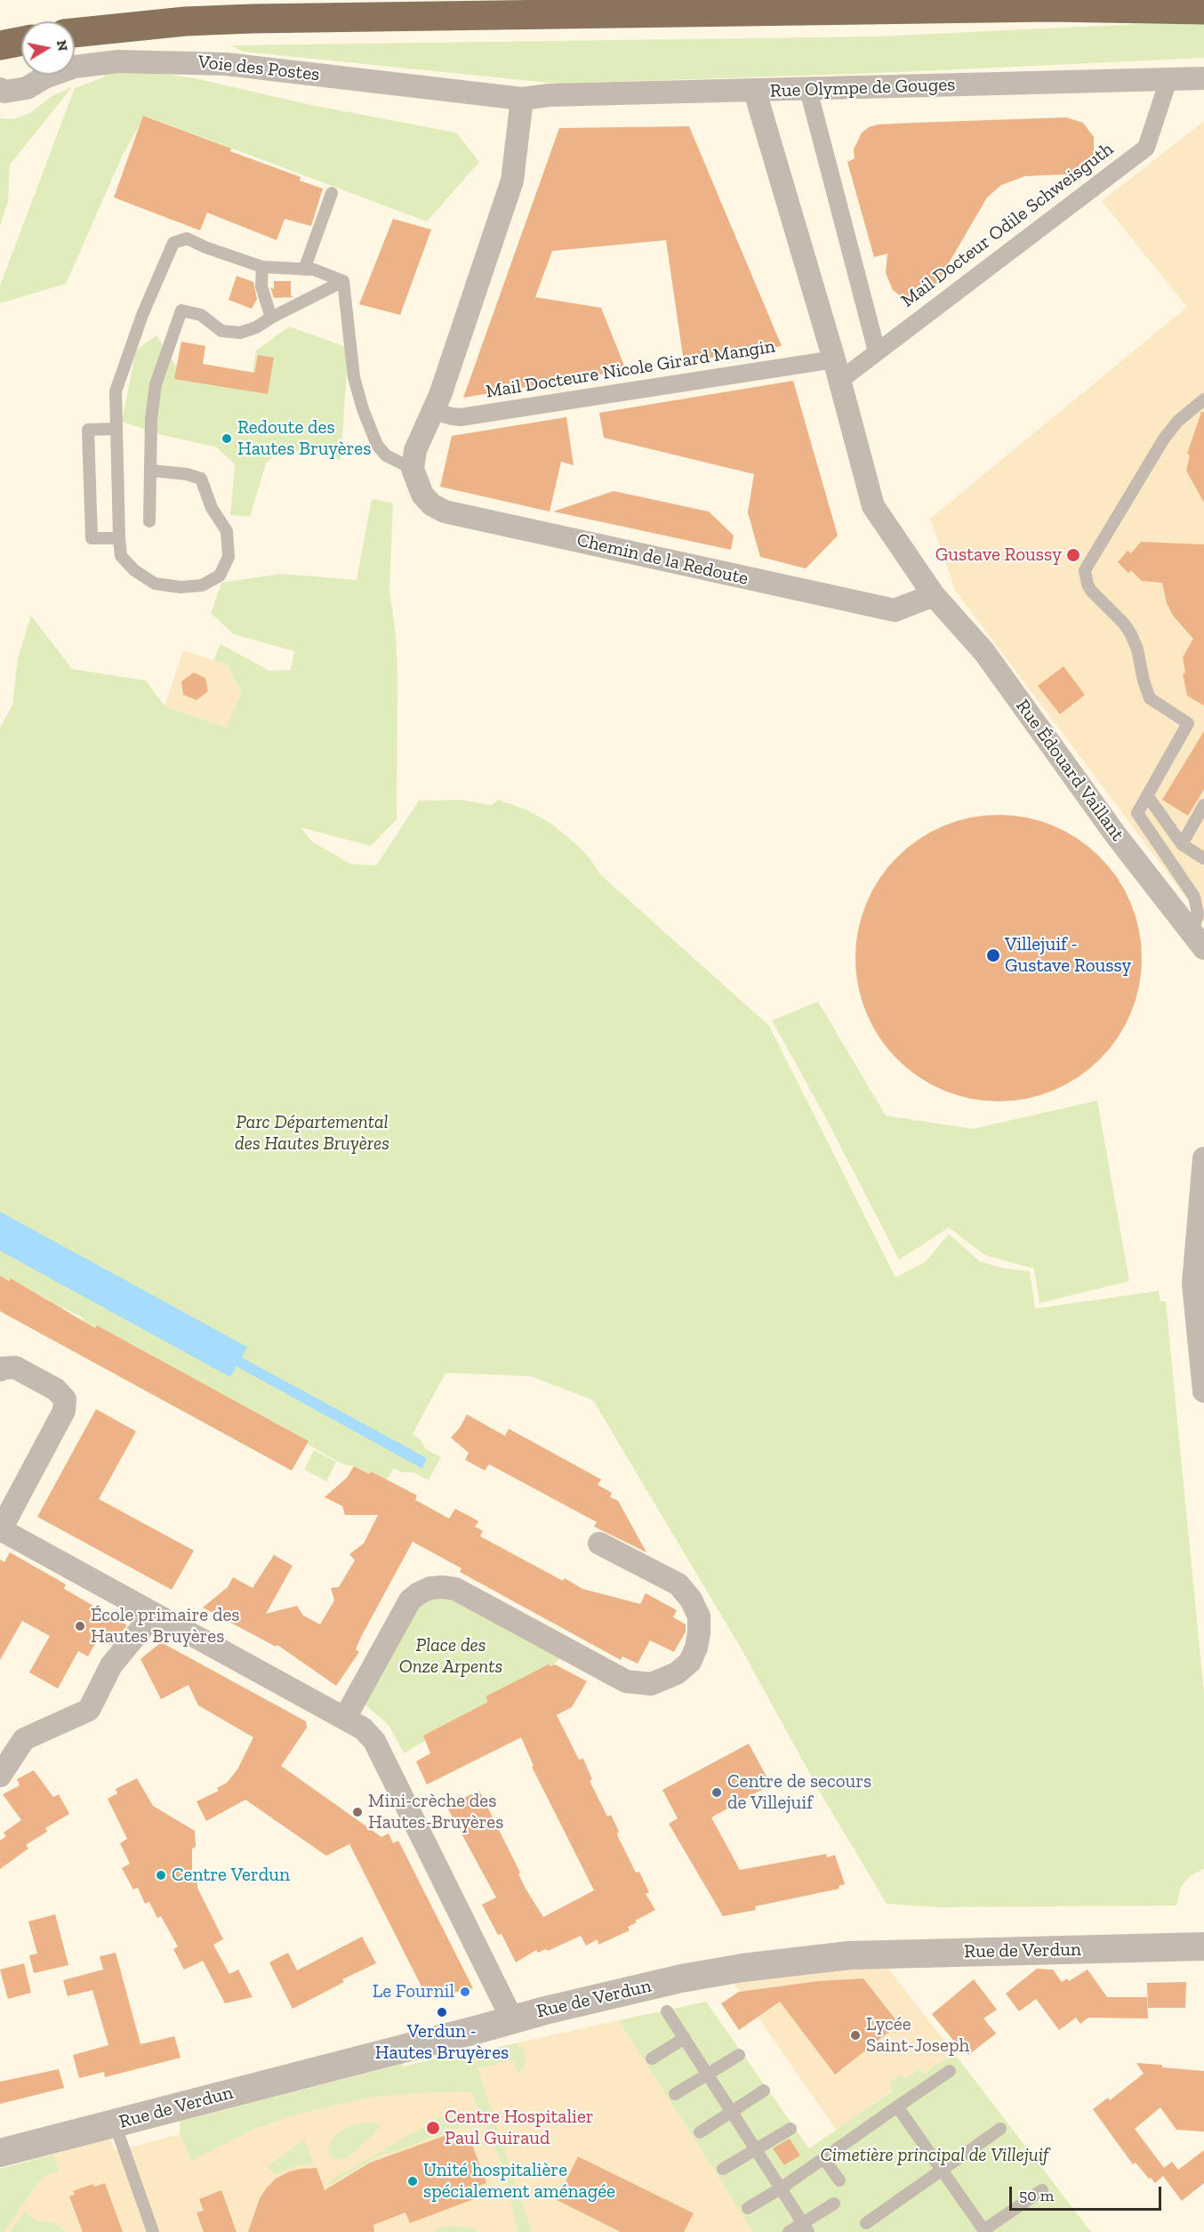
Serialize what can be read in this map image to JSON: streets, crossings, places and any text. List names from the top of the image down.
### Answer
{
  "streets": {
    "street": [
      "Voie des Postes",
      "Rue Olympe de Gouges",
      "Mail Docteur Odile Schweisguth",
      "Mail Docteure Nicole Girard Mangin",
      "Chemin de la Redoute",
      "Rue Édouard Vaillant",
      "Rue de Verdun"
    ]
  },
  "crossings": [
    ["Voie des Postes", "Rue Olympe de Gouges"],
    ["Rue Olympe de Gouges", "Mail Docteur Odile Schweisguth"],
    ["Rue Olympe de Gouges", "Rue Édouard Vaillant"],
    ["Mail Docteur Odile Schweisguth", "Mail Docteure Nicole Girard Mangin"],
    ["Mail Docteur Odile Schweisguth", "Rue Édouard Vaillant"],
    ["Mail Docteure Nicole Girard Mangin", "Rue Édouard Vaillant"],
    ["Chemin de la Redoute", "Rue Édouard Vaillant"]
  ],
  "parks": ["Parc Départemental des Hautes Bruyères", "Place des Onze Arpents", "Cimetière principal de Villejuif"],
  "places": [
    "Redoute des Hautes Bruyères",
    "Gustave Roussy",
    "Villejuif - Gustave Roussy",
    "École primaire des Hautes Bruyères",
    "Centre de secours de Villejuif",
    "Mini-crèche des Hautes-Bruyères",
    "Centre Verdun",
    "Le Fournil",
    "Verdun - Hautes Bruyères",
    "Lycée Saint-Joseph",
    "Centre Hospitalier Paul Guiraud",
    "Unité hospitalière spécialement aménagée"
  ],
  "scale_bar": "50 m",
  "north": "right"
}
